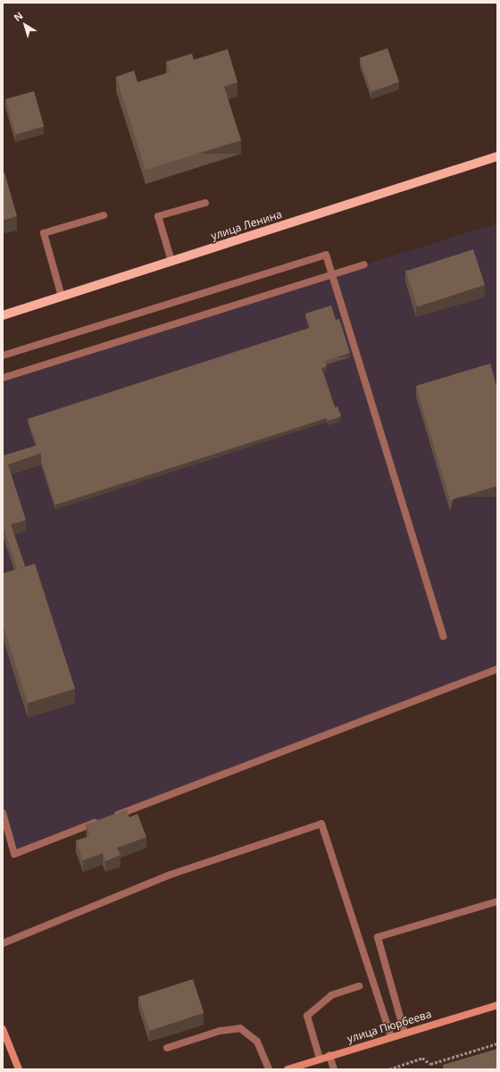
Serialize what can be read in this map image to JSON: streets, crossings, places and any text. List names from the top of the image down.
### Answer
{
  "streets": {
    "main road": ["улица Ленина", "улица Пюрбеева"]
  },
  "north": "top left"
}
